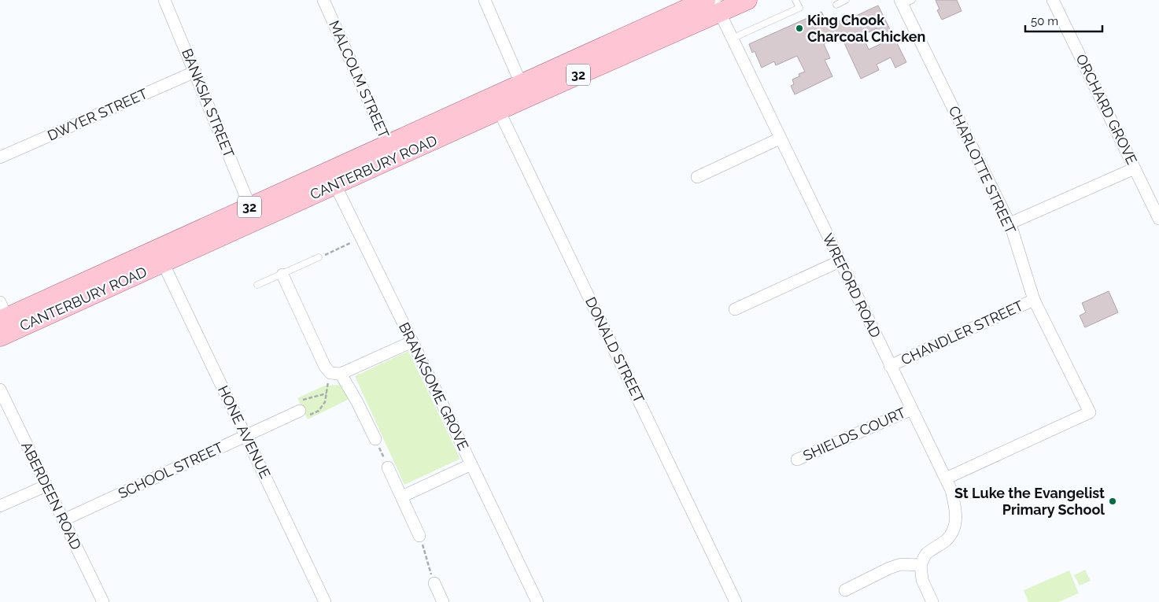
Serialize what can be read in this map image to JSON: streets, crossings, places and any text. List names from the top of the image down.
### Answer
{
  "streets": {
    "main road": ["32", "CANTERBURY ROAD"],
    "street": [
      "MALCOLM STREET",
      "BANKSIA STREET",
      "ORCHARD GROVE",
      "DWYER STREET",
      "CHARLOTTE STREET",
      "WREFORD ROAD",
      "CHANDLER STREET",
      "DONALD STREET",
      "BRANKSOME GROVE",
      "HONE AVENUE",
      "SHIELDS COURT",
      "SCHOOL STREET",
      "ABERDEEN ROAD"
    ]
  },
  "crossings": [
    ["MALCOLM STREET", "CANTERBURY ROAD"],
    ["BANKSIA STREET", "DWYER STREET"],
    ["BANKSIA STREET", "CANTERBURY ROAD"],
    ["CANTERBURY ROAD", "WREFORD ROAD"],
    ["CANTERBURY ROAD", "DONALD STREET"],
    ["CANTERBURY ROAD", "BRANKSOME GROVE"],
    ["CANTERBURY ROAD", "HONE AVENUE"],
    ["CHARLOTTE STREET", "WREFORD ROAD"],
    ["CHARLOTTE STREET", "CHANDLER STREET"],
    ["WREFORD ROAD", "CHANDLER STREET"],
    ["WREFORD ROAD", "SHIELDS COURT"],
    ["HONE AVENUE", "SCHOOL STREET"],
    ["SCHOOL STREET", "ABERDEEN ROAD"]
  ],
  "places": ["King Chook Charcoal Chicken", "St Luke the Evangelist Primary School"],
  "scale_bar": "50 m"
}
